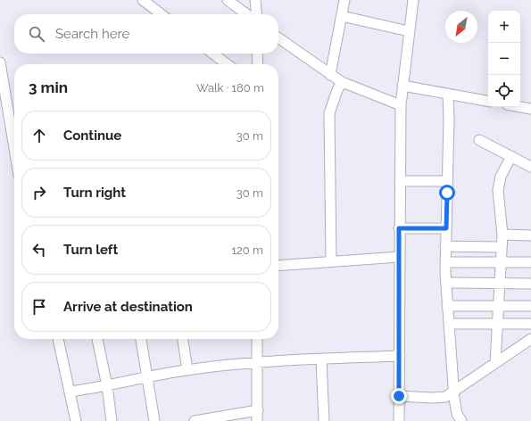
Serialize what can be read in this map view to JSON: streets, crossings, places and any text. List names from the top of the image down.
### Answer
{
  "north": "bottom left",
  "page": {
    "map_buttons": ["+", "−"],
    "search": "Search here",
    "heading": ["3 min", "Walk · 180 m"],
    "list": [
      ["Continue", "30 m"],
      ["Turn right", "30 m"],
      ["Turn left", "120 m"],
      "Arrive at destination"
    ]
  }
}
